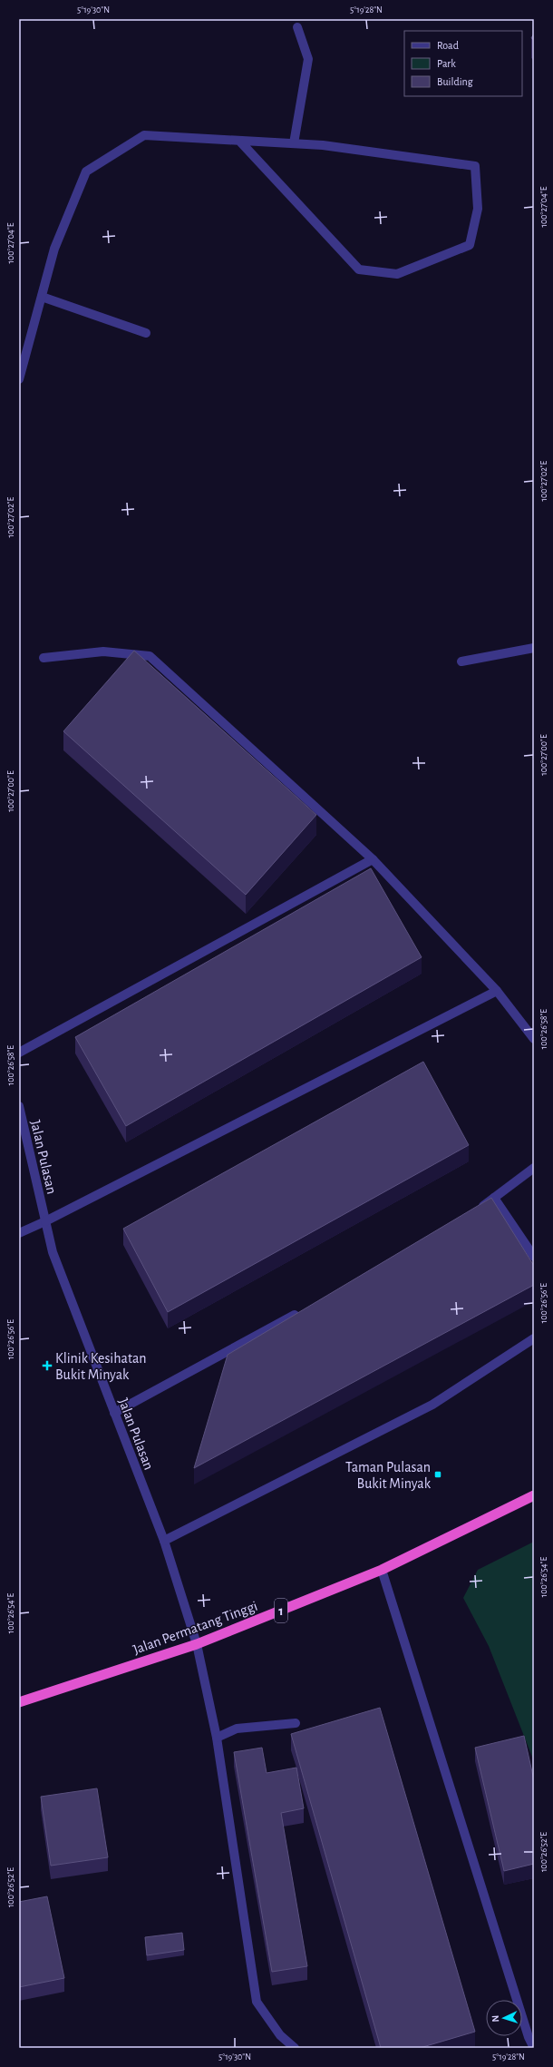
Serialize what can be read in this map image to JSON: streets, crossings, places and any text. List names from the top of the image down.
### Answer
{
  "streets": {
    "highway": ["1", "Jalan Permatang Tinggi"],
    "street": ["Jalan Pulasan"]
  },
  "crossings": [
    ["Jalan Pulasan", "Jalan Permatang Tinggi"]
  ],
  "places": {
    "health": ["Klinik Kesihatan Bukit Minyak"],
    "transit": ["Taman Pulasan Bukit Minyak"]
  },
  "legend": ["Road", "Park", "Building"],
  "north": "left",
  "coordinates": [
    "5°19'30\"N",
    "5°19'28\"N",
    "100°27'04\"E",
    "100°27'02\"E",
    "100°27'00\"E",
    "100°26'58\"E",
    "100°26'56\"E",
    "100°26'54\"E",
    "100°26'52\"E"
  ]
}
